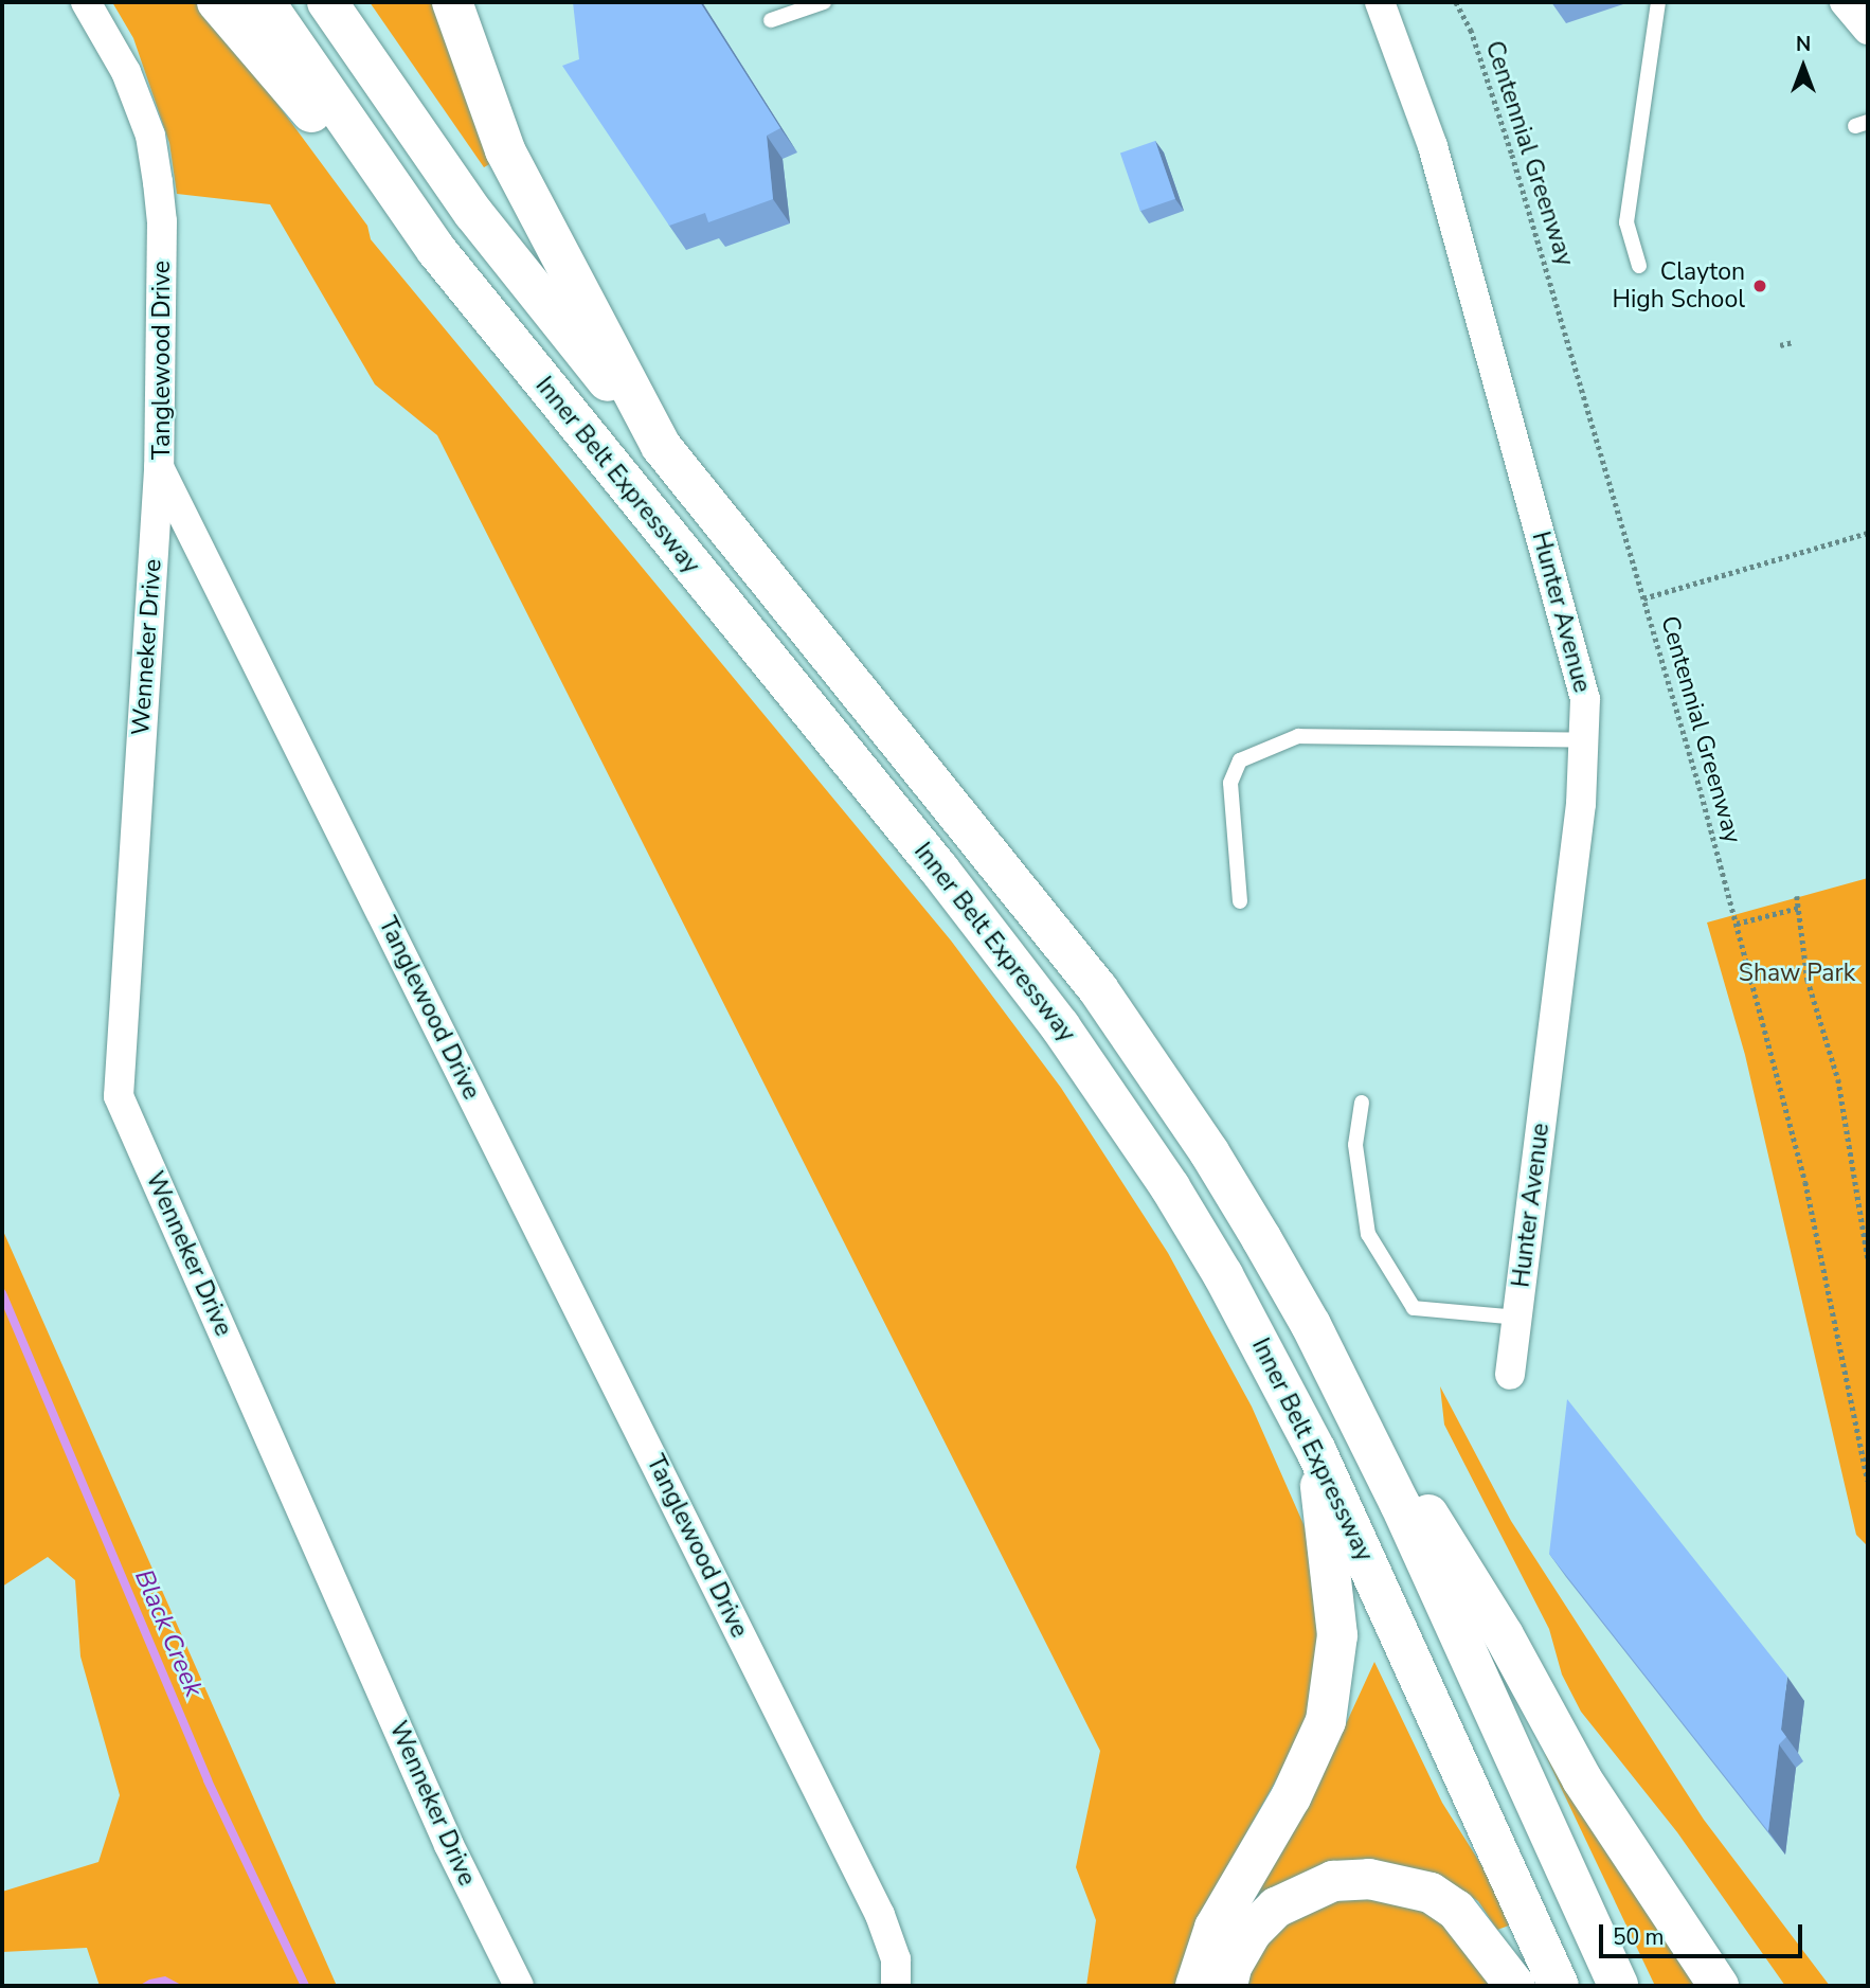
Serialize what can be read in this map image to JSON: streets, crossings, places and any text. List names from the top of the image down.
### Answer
{
  "streets": {
    "highway": ["Inner Belt Expressway"],
    "street": ["Tanglewood Drive", "Hunter Avenue", "Wenneker Drive"],
    "path": ["Centennial Greenway"]
  },
  "crossings": [
    ["Tanglewood Drive", "Wenneker Drive"]
  ],
  "water": ["Black Creek"],
  "parks": ["Shaw Park"],
  "places": ["Clayton High School"],
  "scale_bar": "50 m",
  "north": "top"
}
